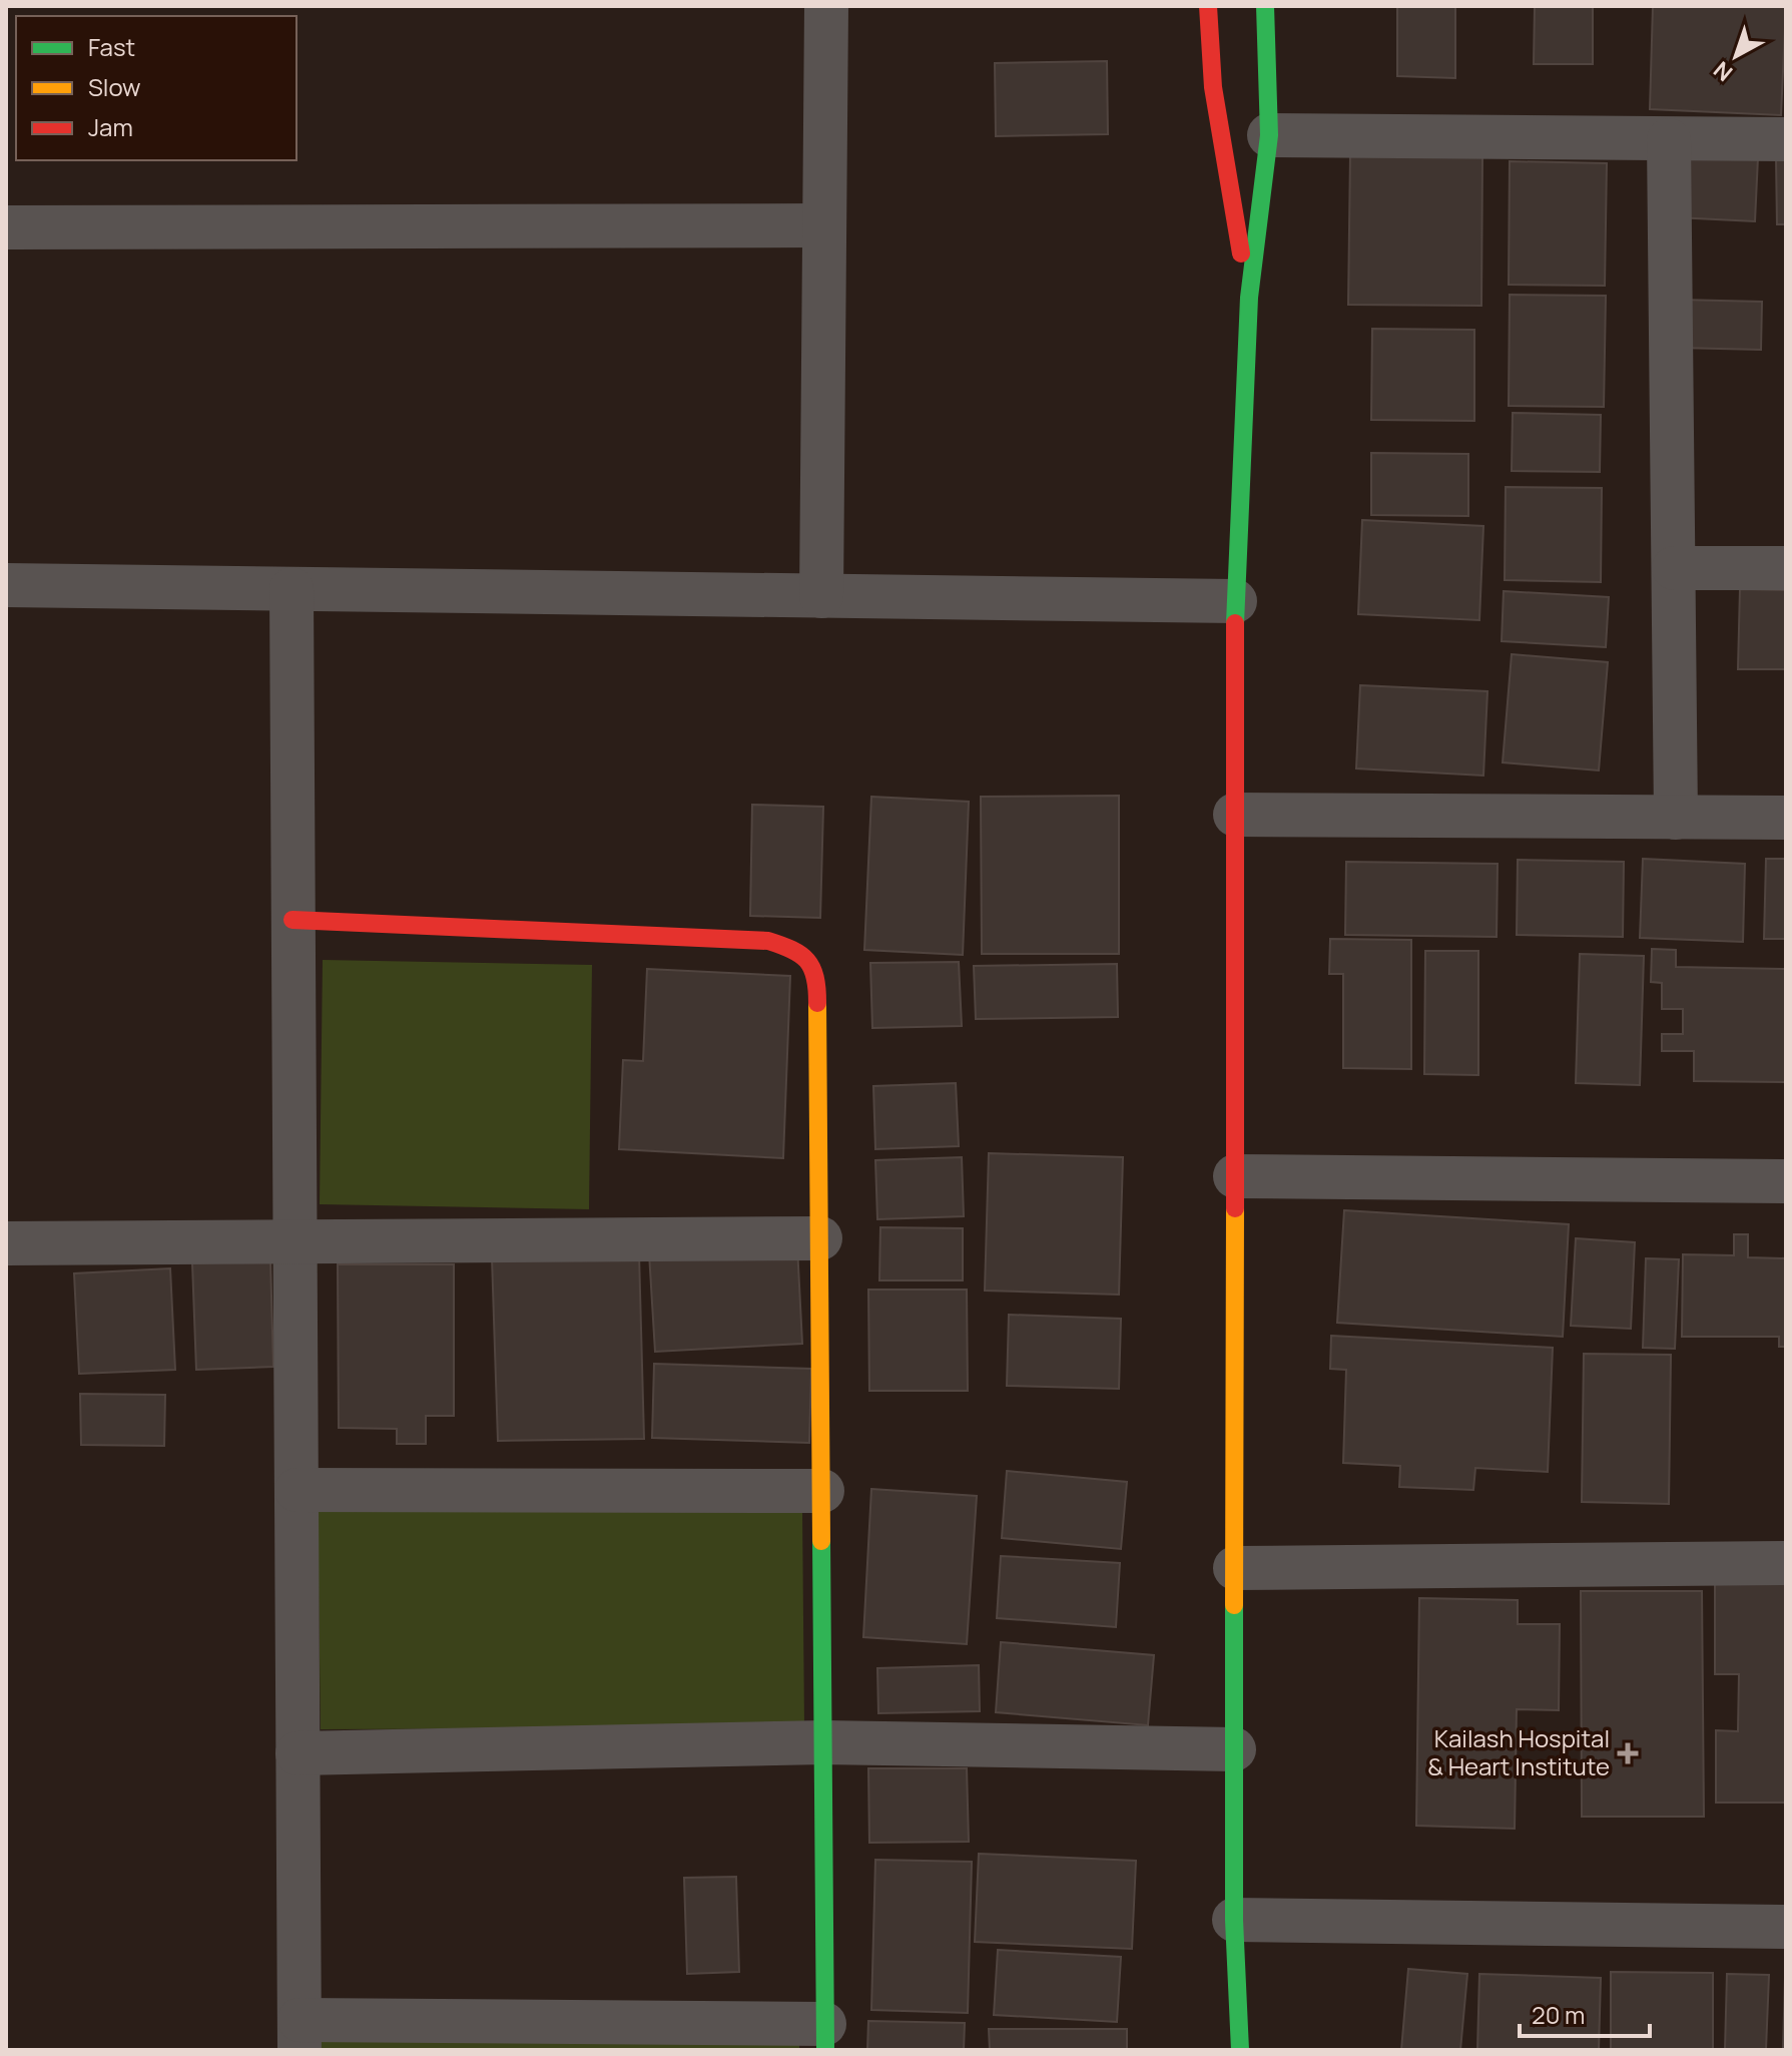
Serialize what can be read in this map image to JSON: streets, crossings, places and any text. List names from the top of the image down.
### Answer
{
  "places": {
    "health": ["Kailash Hospital & Heart Institute"]
  },
  "legend": ["Fast", "Slow", "Jam"],
  "scale_bar": "20 m",
  "north": "bottom left"
}
